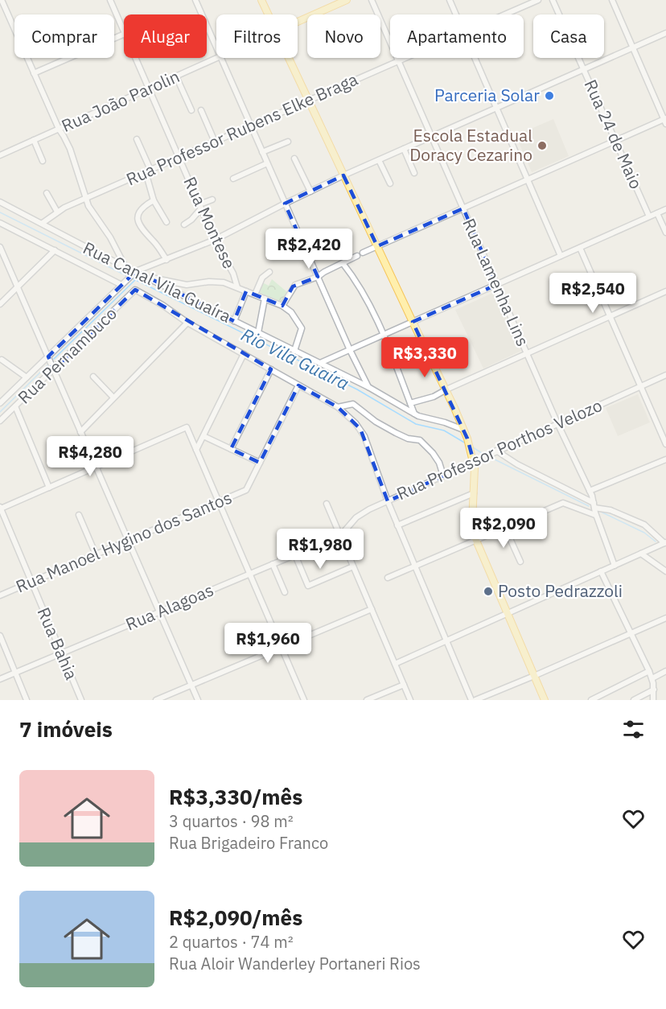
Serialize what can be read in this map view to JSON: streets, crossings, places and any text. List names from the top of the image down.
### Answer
{
  "streets": {
    "main road": ["Rua João Parolin"],
    "street": [
      "Rua Professor Rubens Elke Braga",
      "Rua 24 de Maio",
      "Rua Montese",
      "Rua Canal Vila Guaíra",
      "Rua Lamenha Lins",
      "Rua Pernambuco",
      "Rua Professor Porthos Velozo",
      "Rua Manoel Hygino dos Santos",
      "Rua Alagoas",
      "Rua Bahia"
    ]
  },
  "crossings": [
    ["Rua João Parolin", "Rua Montese"],
    ["Rua Professor Rubens Elke Braga", "Rua Montese"],
    ["Rua Professor Rubens Elke Braga", "Rua Canal Vila Guaíra"],
    ["Rua Professor Rubens Elke Braga", "Rua Lamenha Lins"],
    ["Rua Canal Vila Guaíra", "Rua Pernambuco"],
    ["Rua Canal Vila Guaíra", "Rua Professor Porthos Velozo"],
    ["Rua Canal Vila Guaíra", "Rua Manoel Hygino dos Santos"],
    ["Rua Lamenha Lins", "Rua Professor Porthos Velozo"],
    ["Rua Professor Porthos Velozo", "Rua Alagoas"],
    ["Rua Manoel Hygino dos Santos", "Rua Bahia"],
    ["Rua Alagoas", "Rua Bahia"]
  ],
  "water": ["Rio Vila Guaíra"],
  "places": ["Parceria Solar", "Escola Estadual Doracy Cezarino", "Posto Pedrazzoli"],
  "page": {
    "chip": [
      "Comprar",
      "Alugar",
      "Filtros",
      "Novo",
      "Apartamento",
      "Casa"
    ],
    "price": [
      "R$2,420",
      "R$2,540",
      "R$3,330",
      "R$4,280",
      "R$2,090",
      "R$1,980",
      "R$1,960"
    ],
    "heading": "7 imóveis",
    "list": [
      {
        "name": "R$3,330/mês",
        "note": "3 quartos · 98 m² · Rua Brigadeiro Franco"
      },
      {
        "name": "R$2,090/mês",
        "note": "2 quartos · 74 m² · Rua Aloir Wanderley Portaneri Rios"
      }
    ]
  }
}
